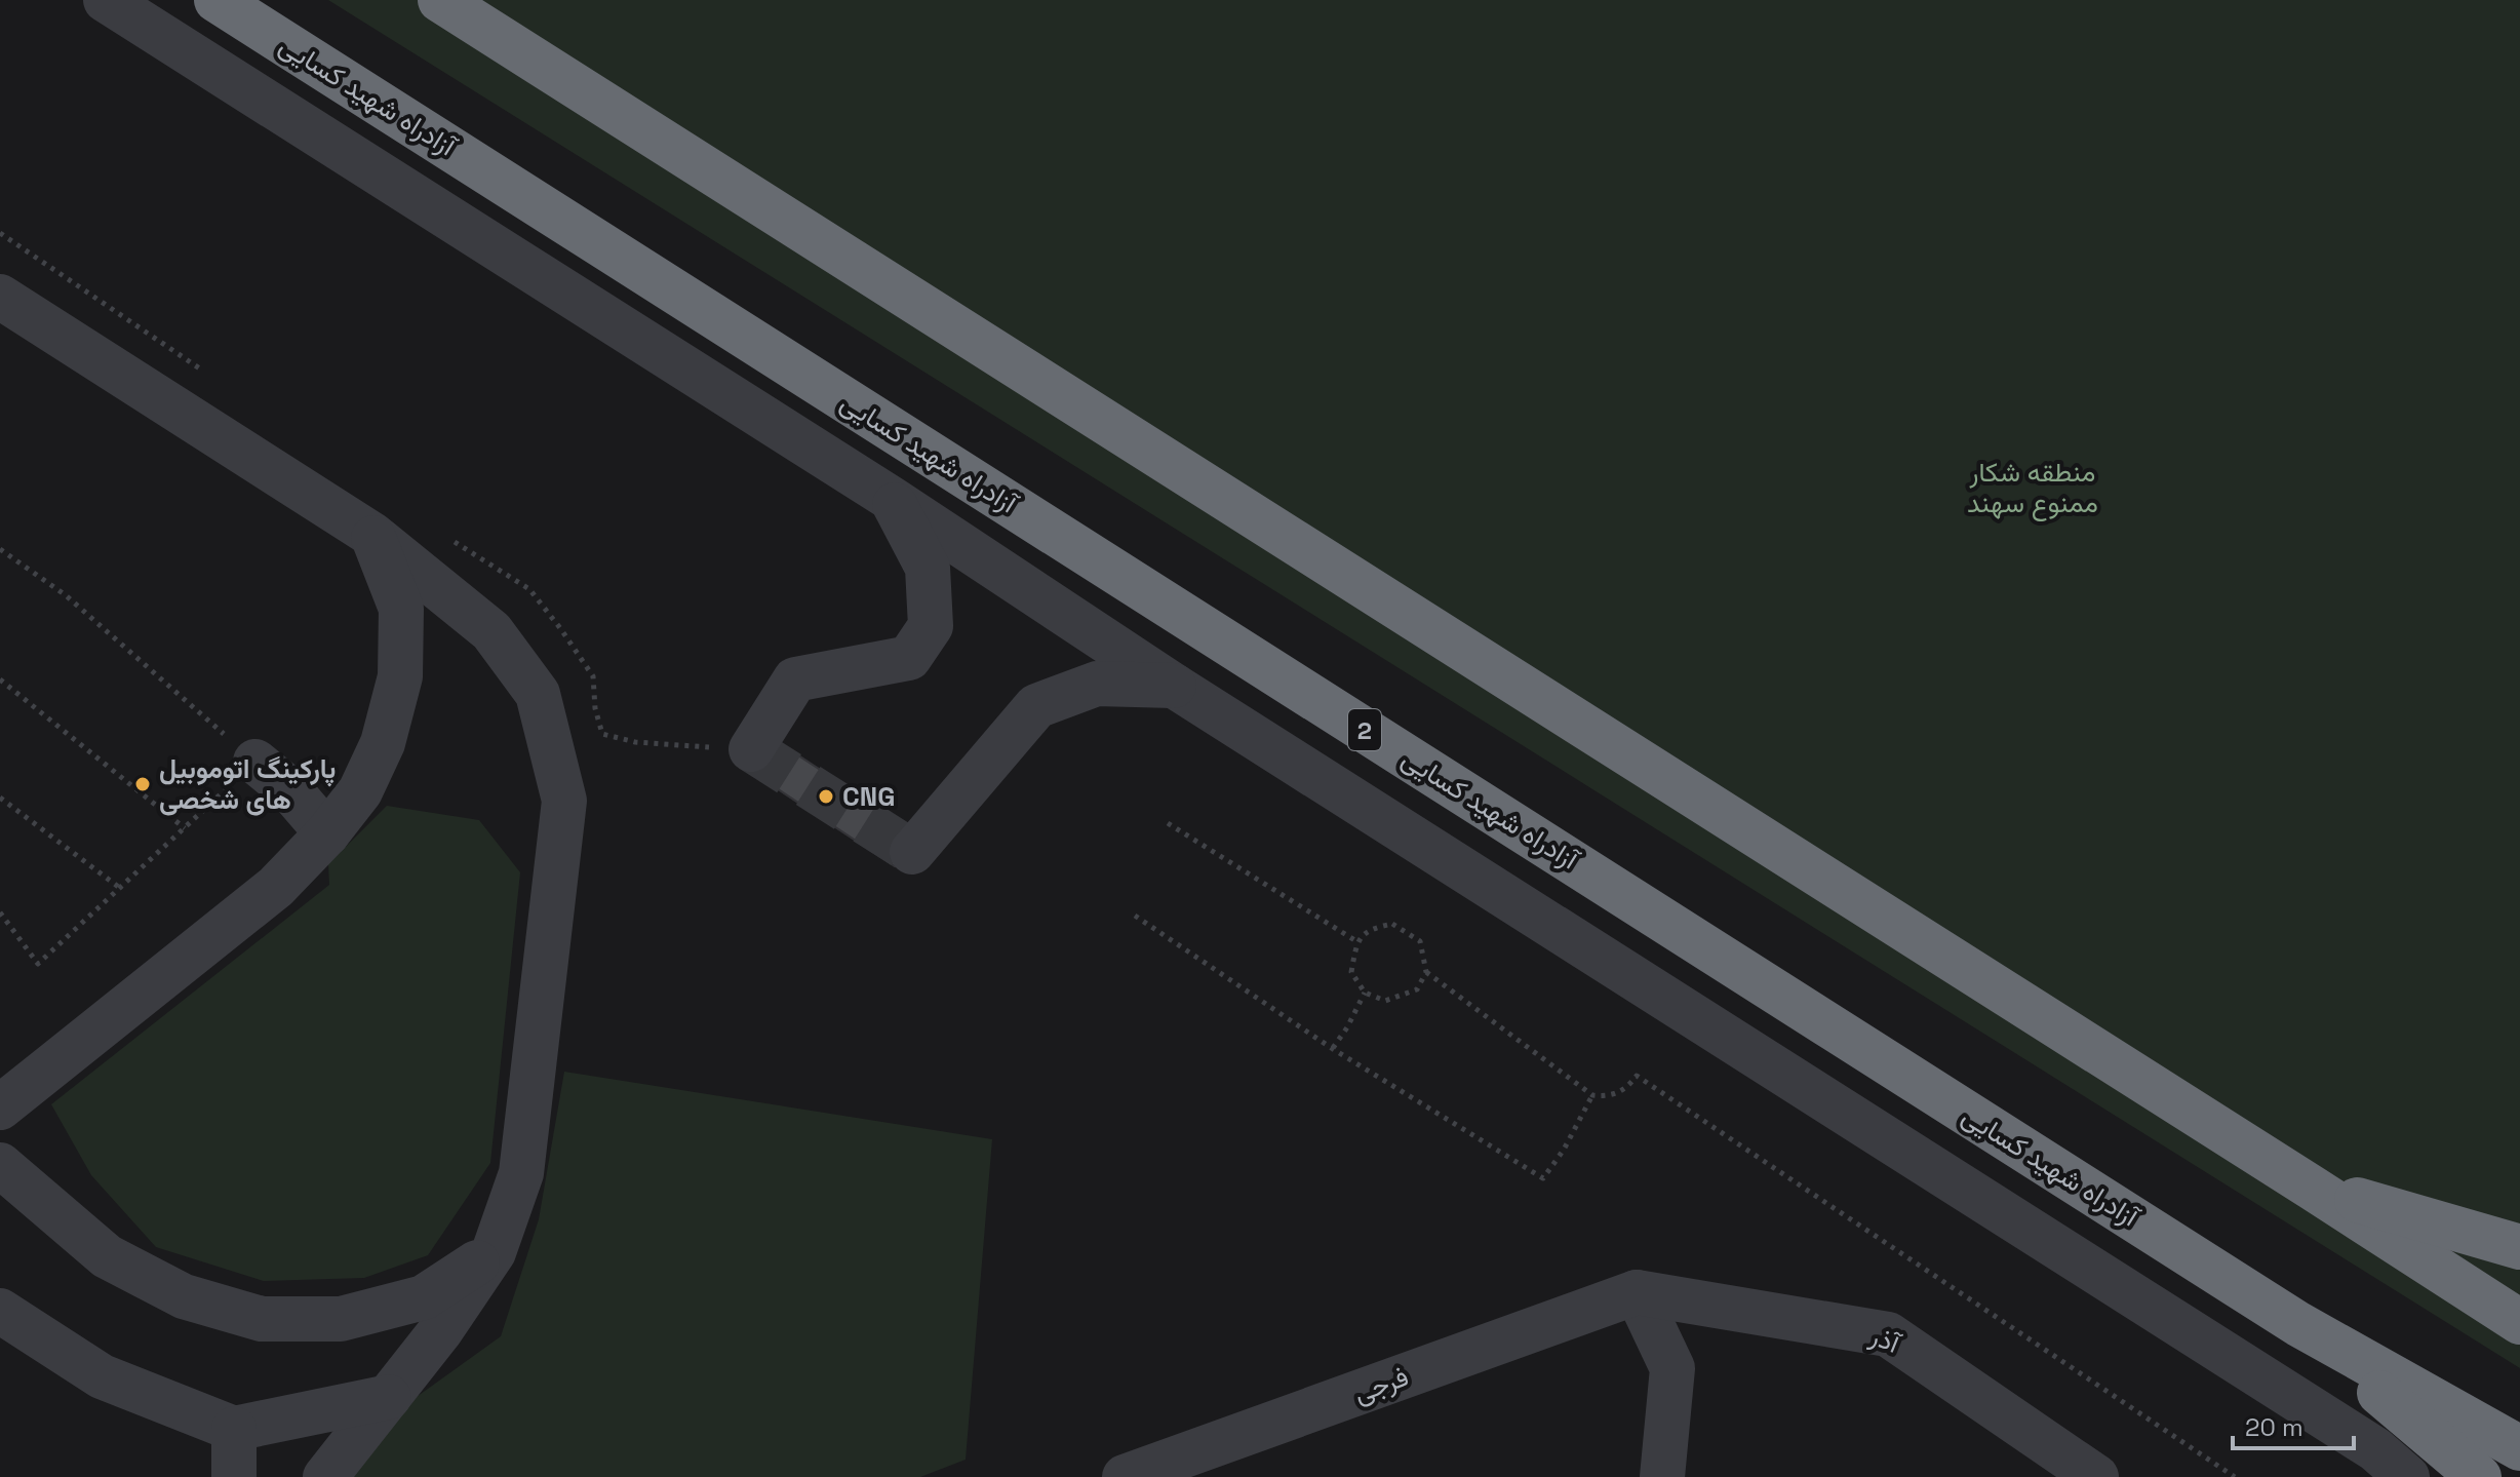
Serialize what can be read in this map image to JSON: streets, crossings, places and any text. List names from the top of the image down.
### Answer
{
  "streets": {
    "highway": ["آزادراه شهید کسایی", "2"],
    "street": ["آذر", "فرجی"]
  },
  "crossings": [
    ["آذر", "فرجی"]
  ],
  "parks": ["منطقه شکار ممنوع سهند"],
  "places": ["پارکینگ اتوموبیل های شخصی", "CNG"],
  "scale_bar": "20 m"
}
